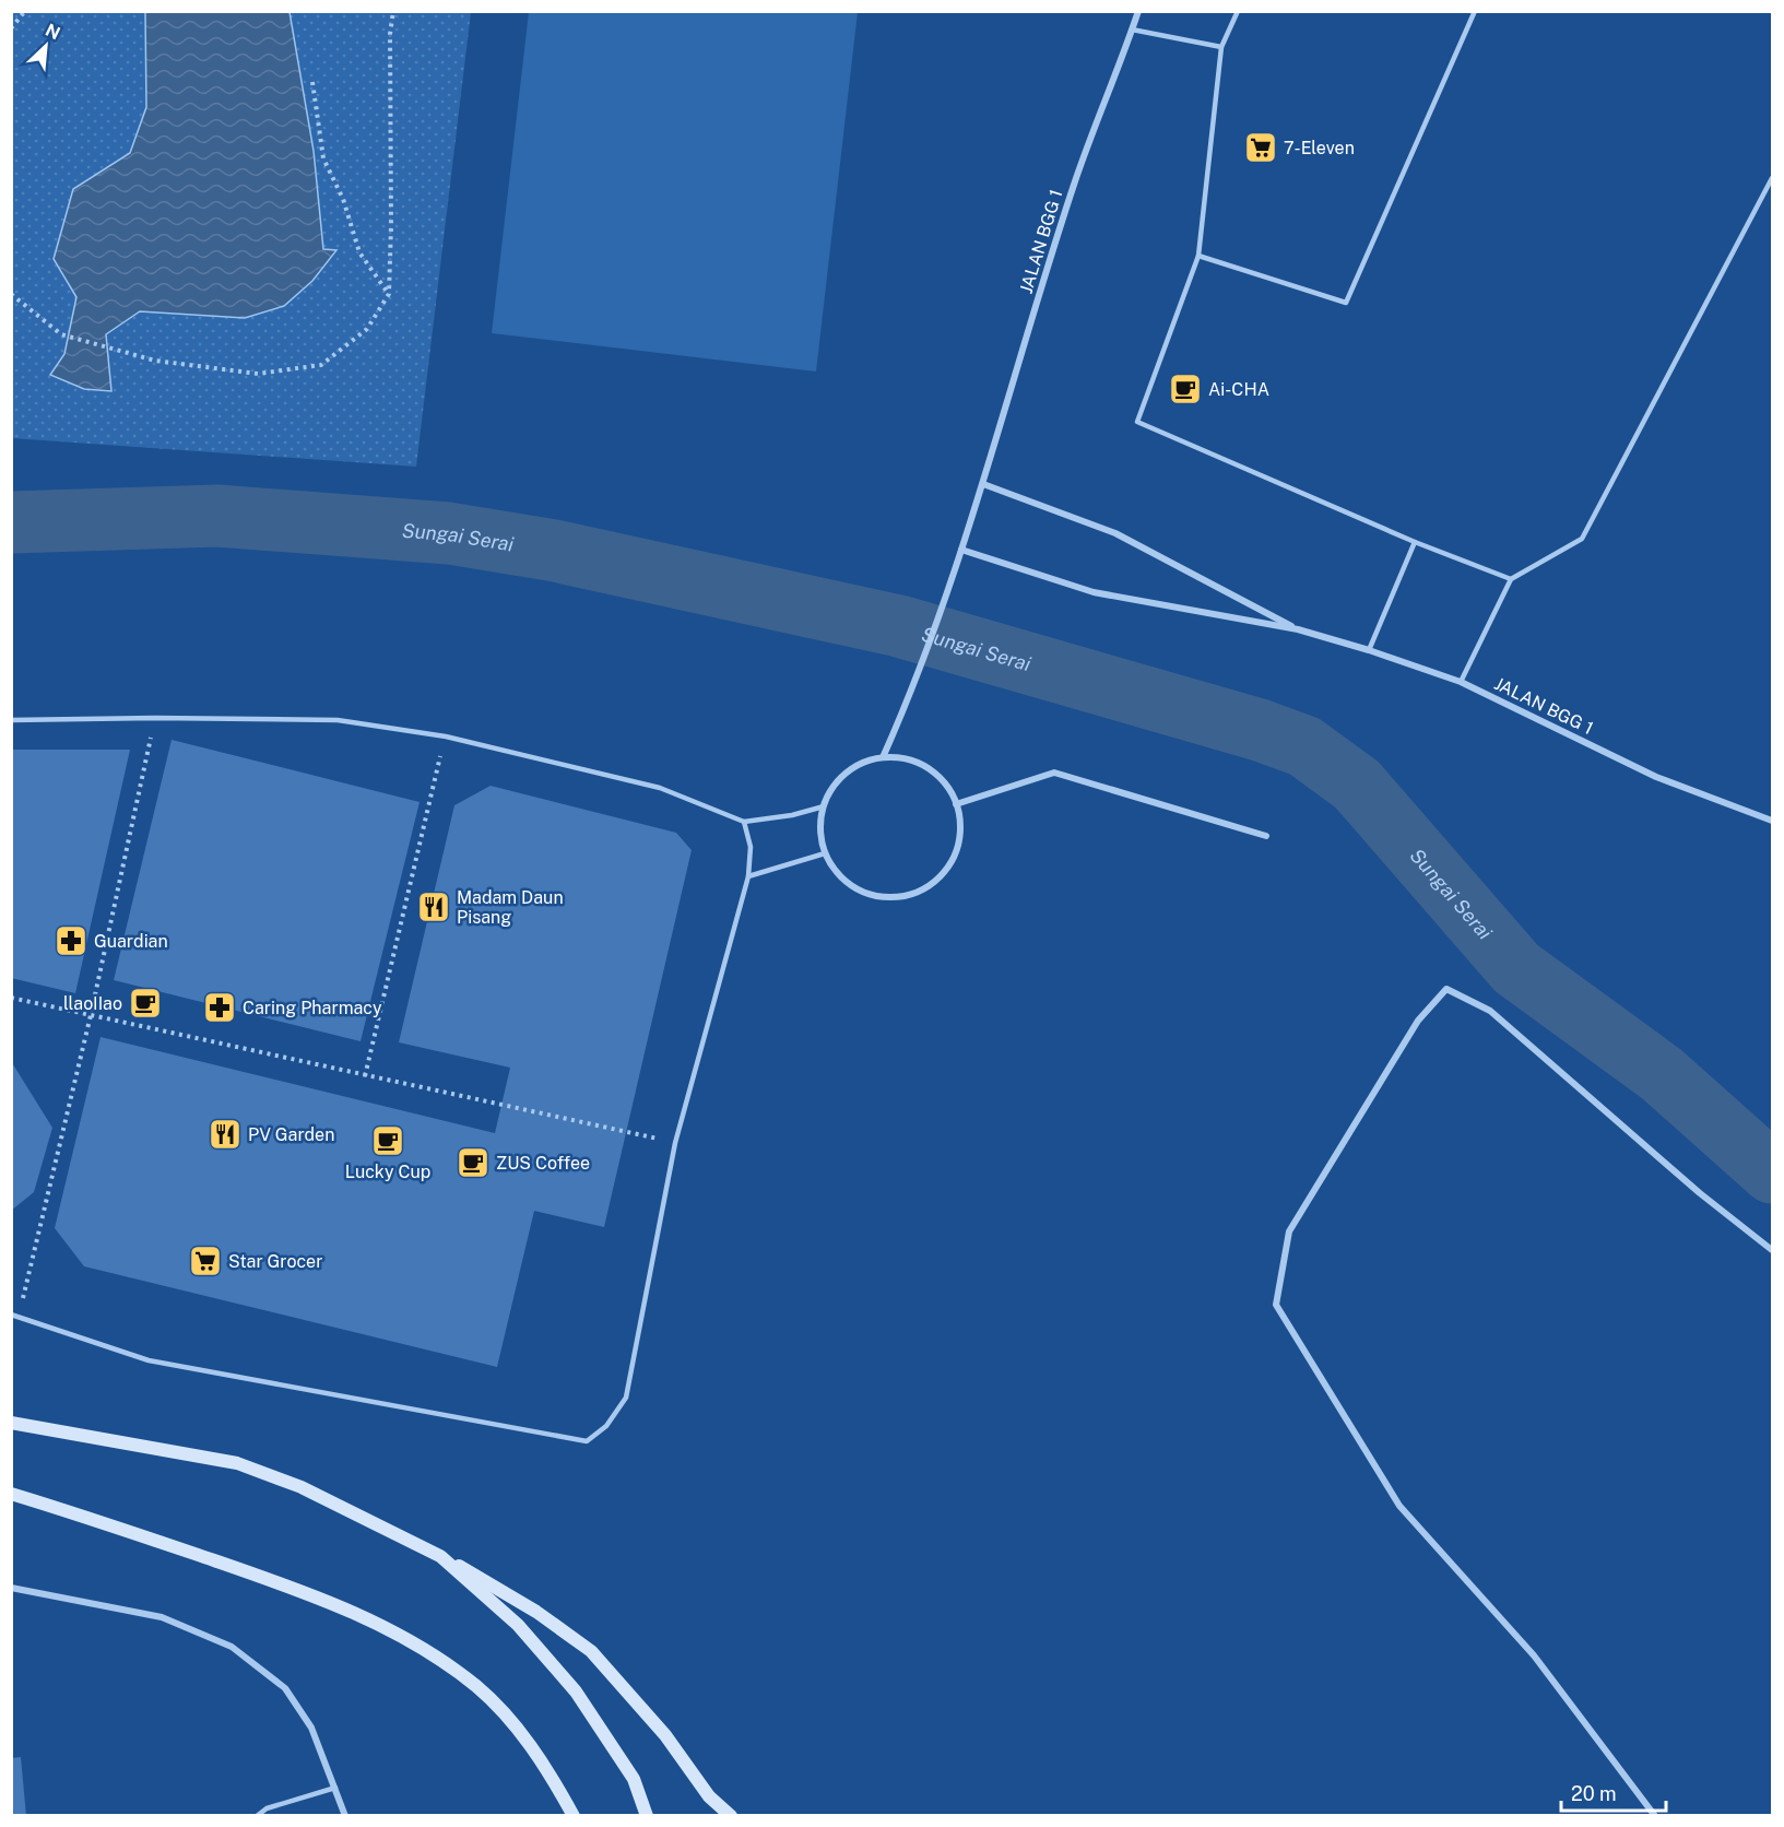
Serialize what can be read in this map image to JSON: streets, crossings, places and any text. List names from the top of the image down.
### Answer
{
  "streets": {
    "street": ["JALAN BGG 1"]
  },
  "water": ["Sungai Serai"],
  "places": {
    "supermarket": ["7-Eleven", "Star Grocer"],
    "cafe": [
      "Ai-CHA",
      "llaoIIao",
      "Lucky Cup",
      "ZUS Coffee"
    ],
    "restaurant": ["Madam Daun Pisang", "PV Garden"],
    "pharmacy": ["Guardian", "Caring Pharmacy"]
  },
  "scale_bar": "20 m",
  "north": "top right"
}
